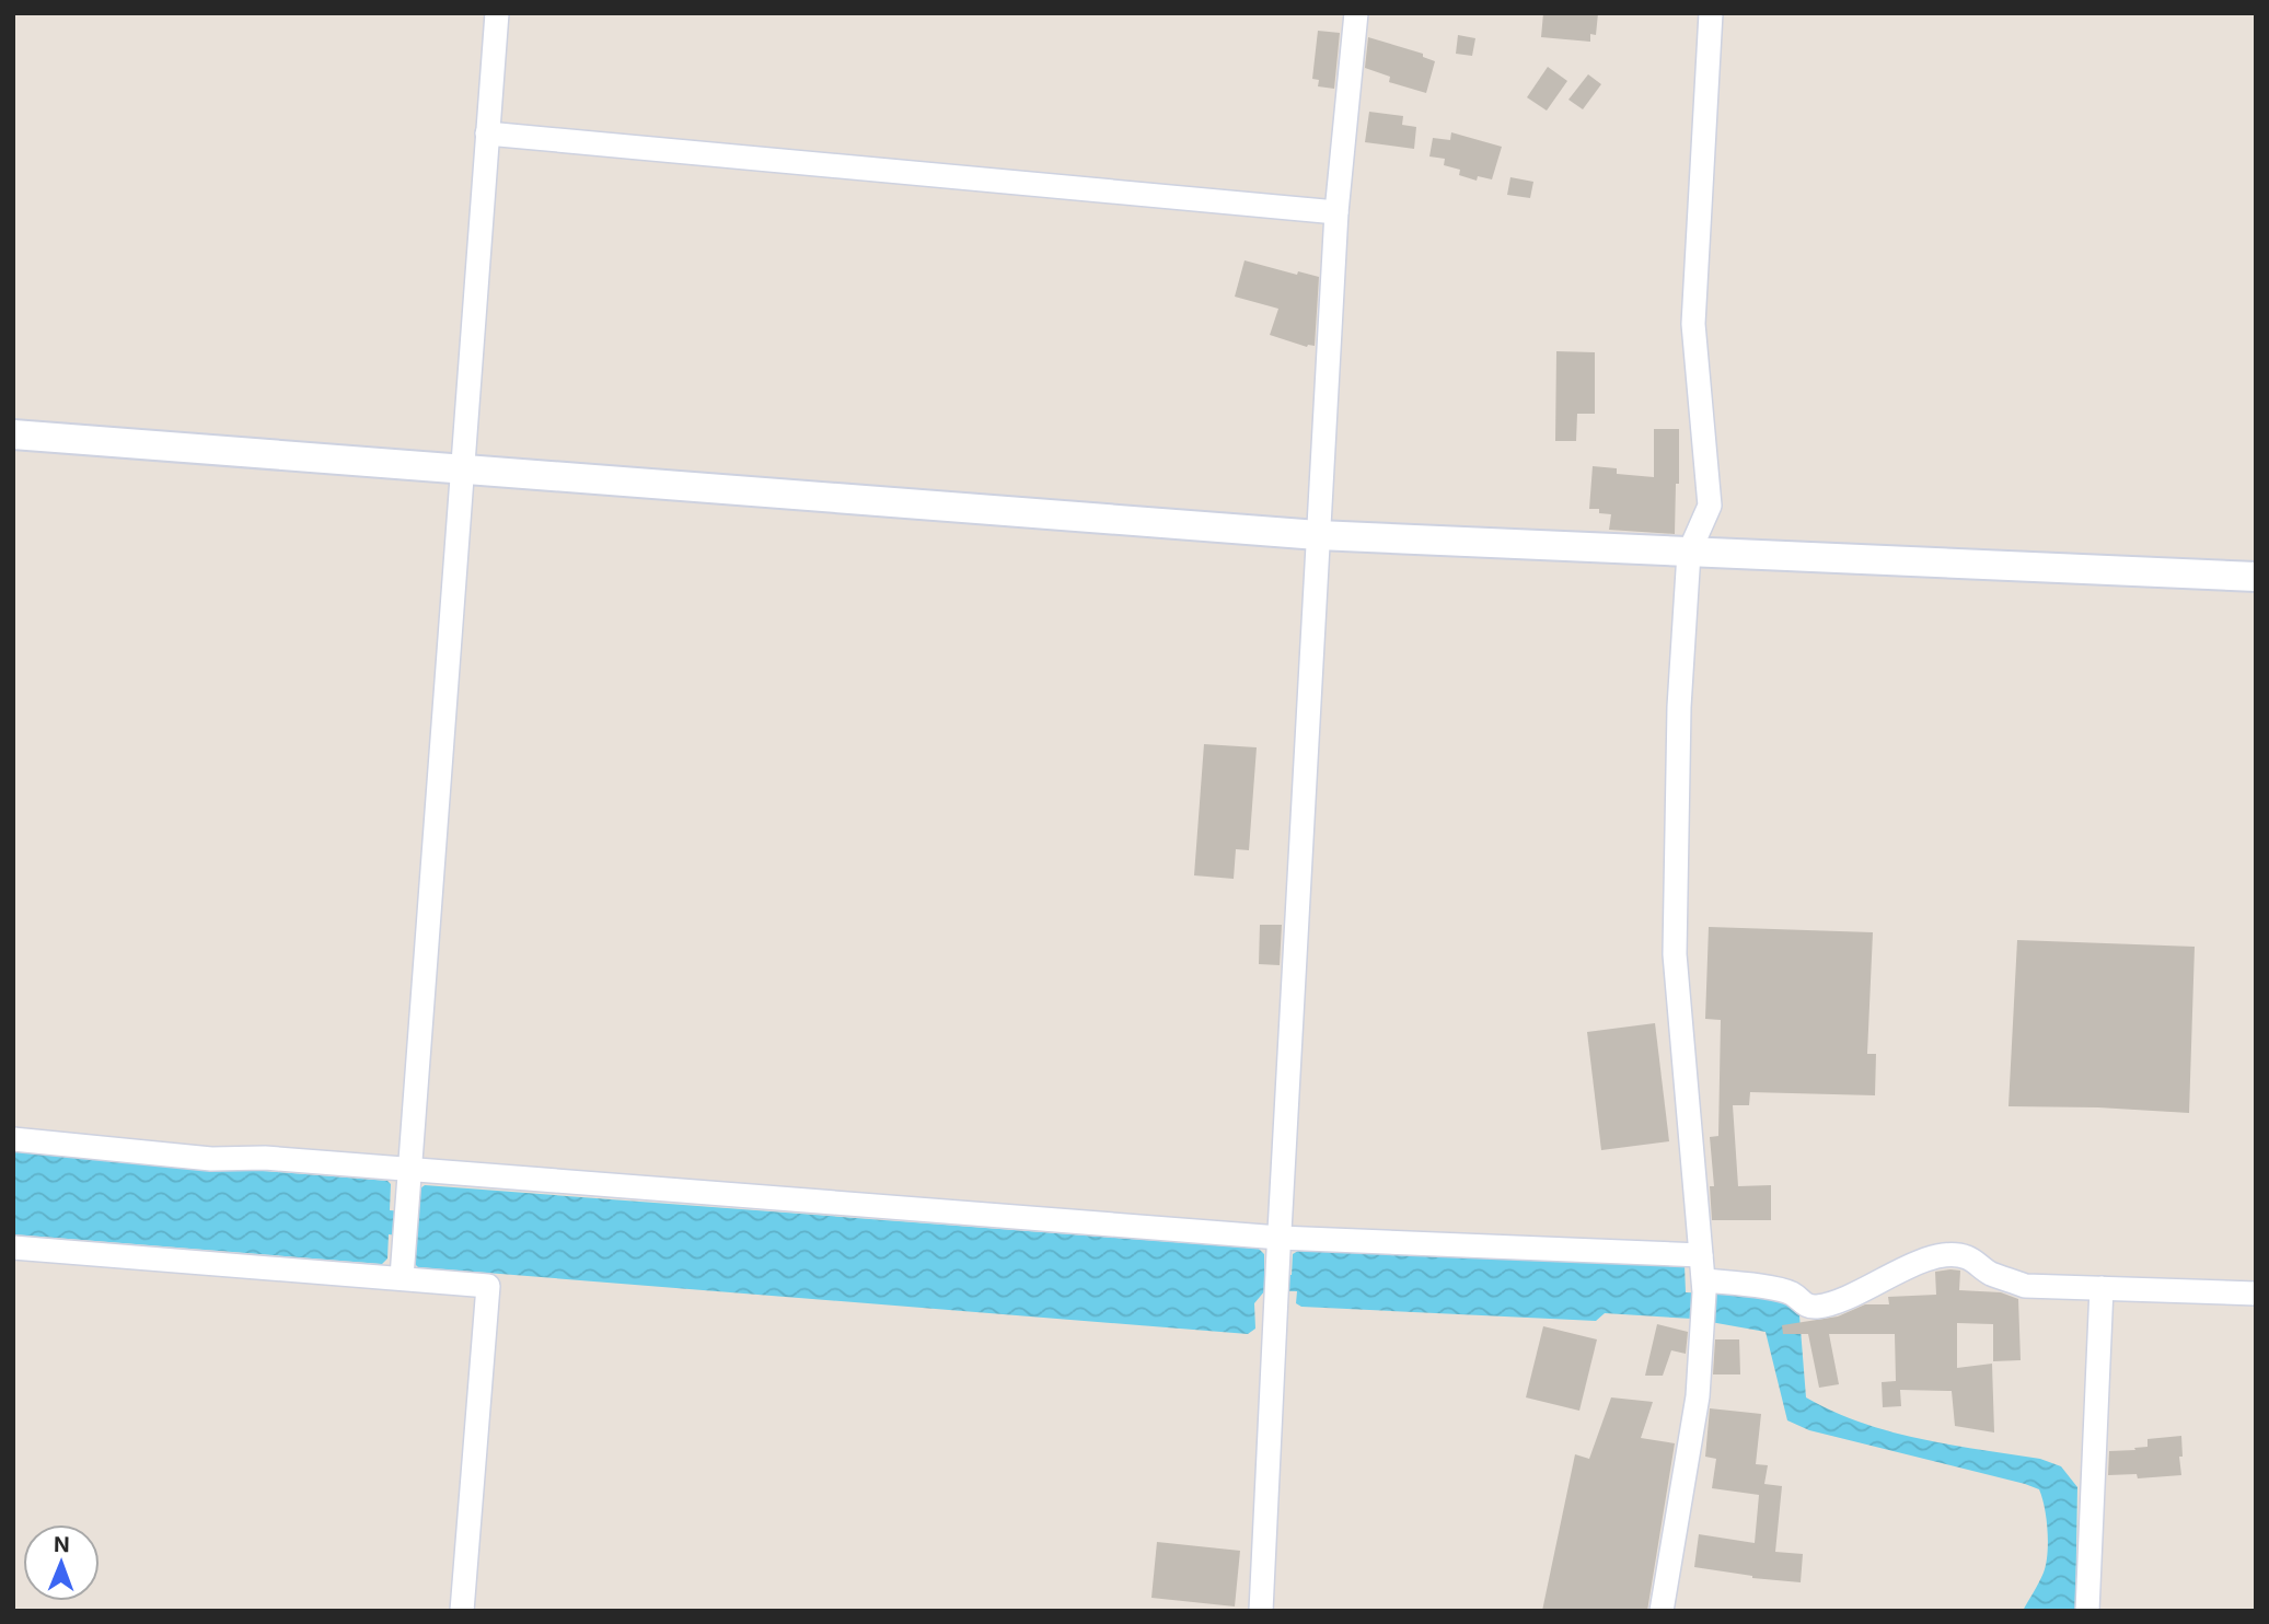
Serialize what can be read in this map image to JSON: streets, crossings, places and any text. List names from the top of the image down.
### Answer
{
  "north": "top"
}
